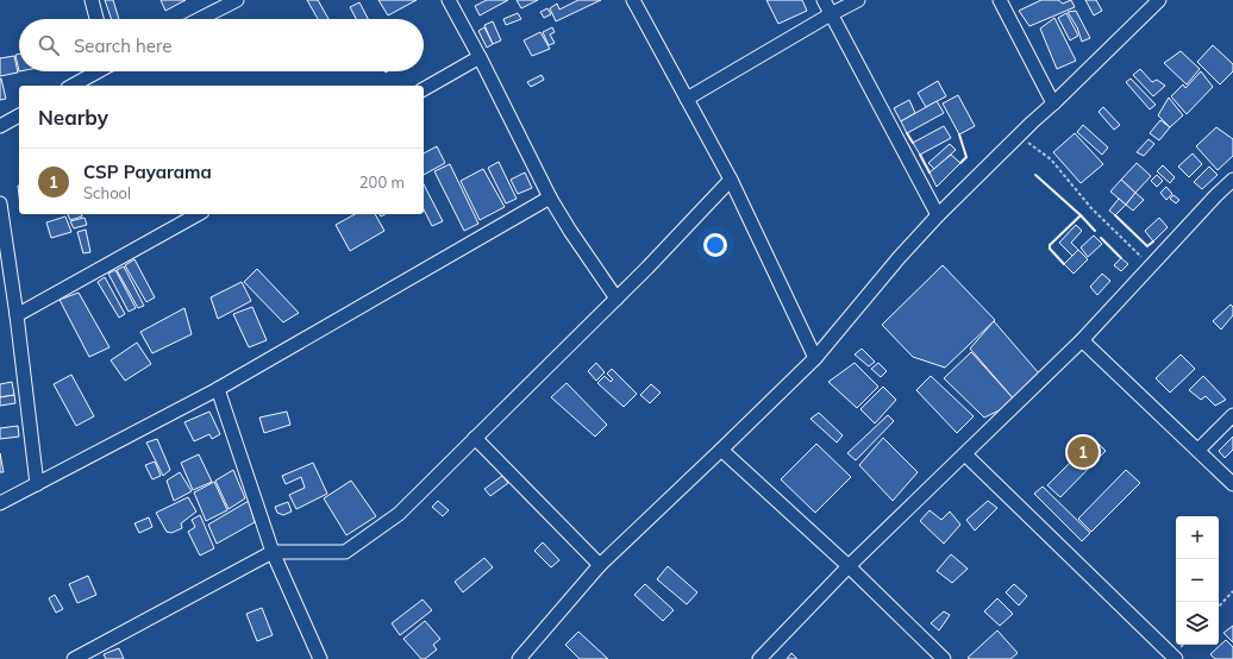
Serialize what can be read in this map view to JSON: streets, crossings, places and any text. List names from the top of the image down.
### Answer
{
  "page": {
    "search": "Search here",
    "heading": "Nearby",
    "list": [
      {
        "mark": "1",
        "name": "CSP Payarama",
        "note": "School",
        "value": "200 m"
      }
    ],
    "pins": "1",
    "map_buttons": ["+", "−"]
  }
}
